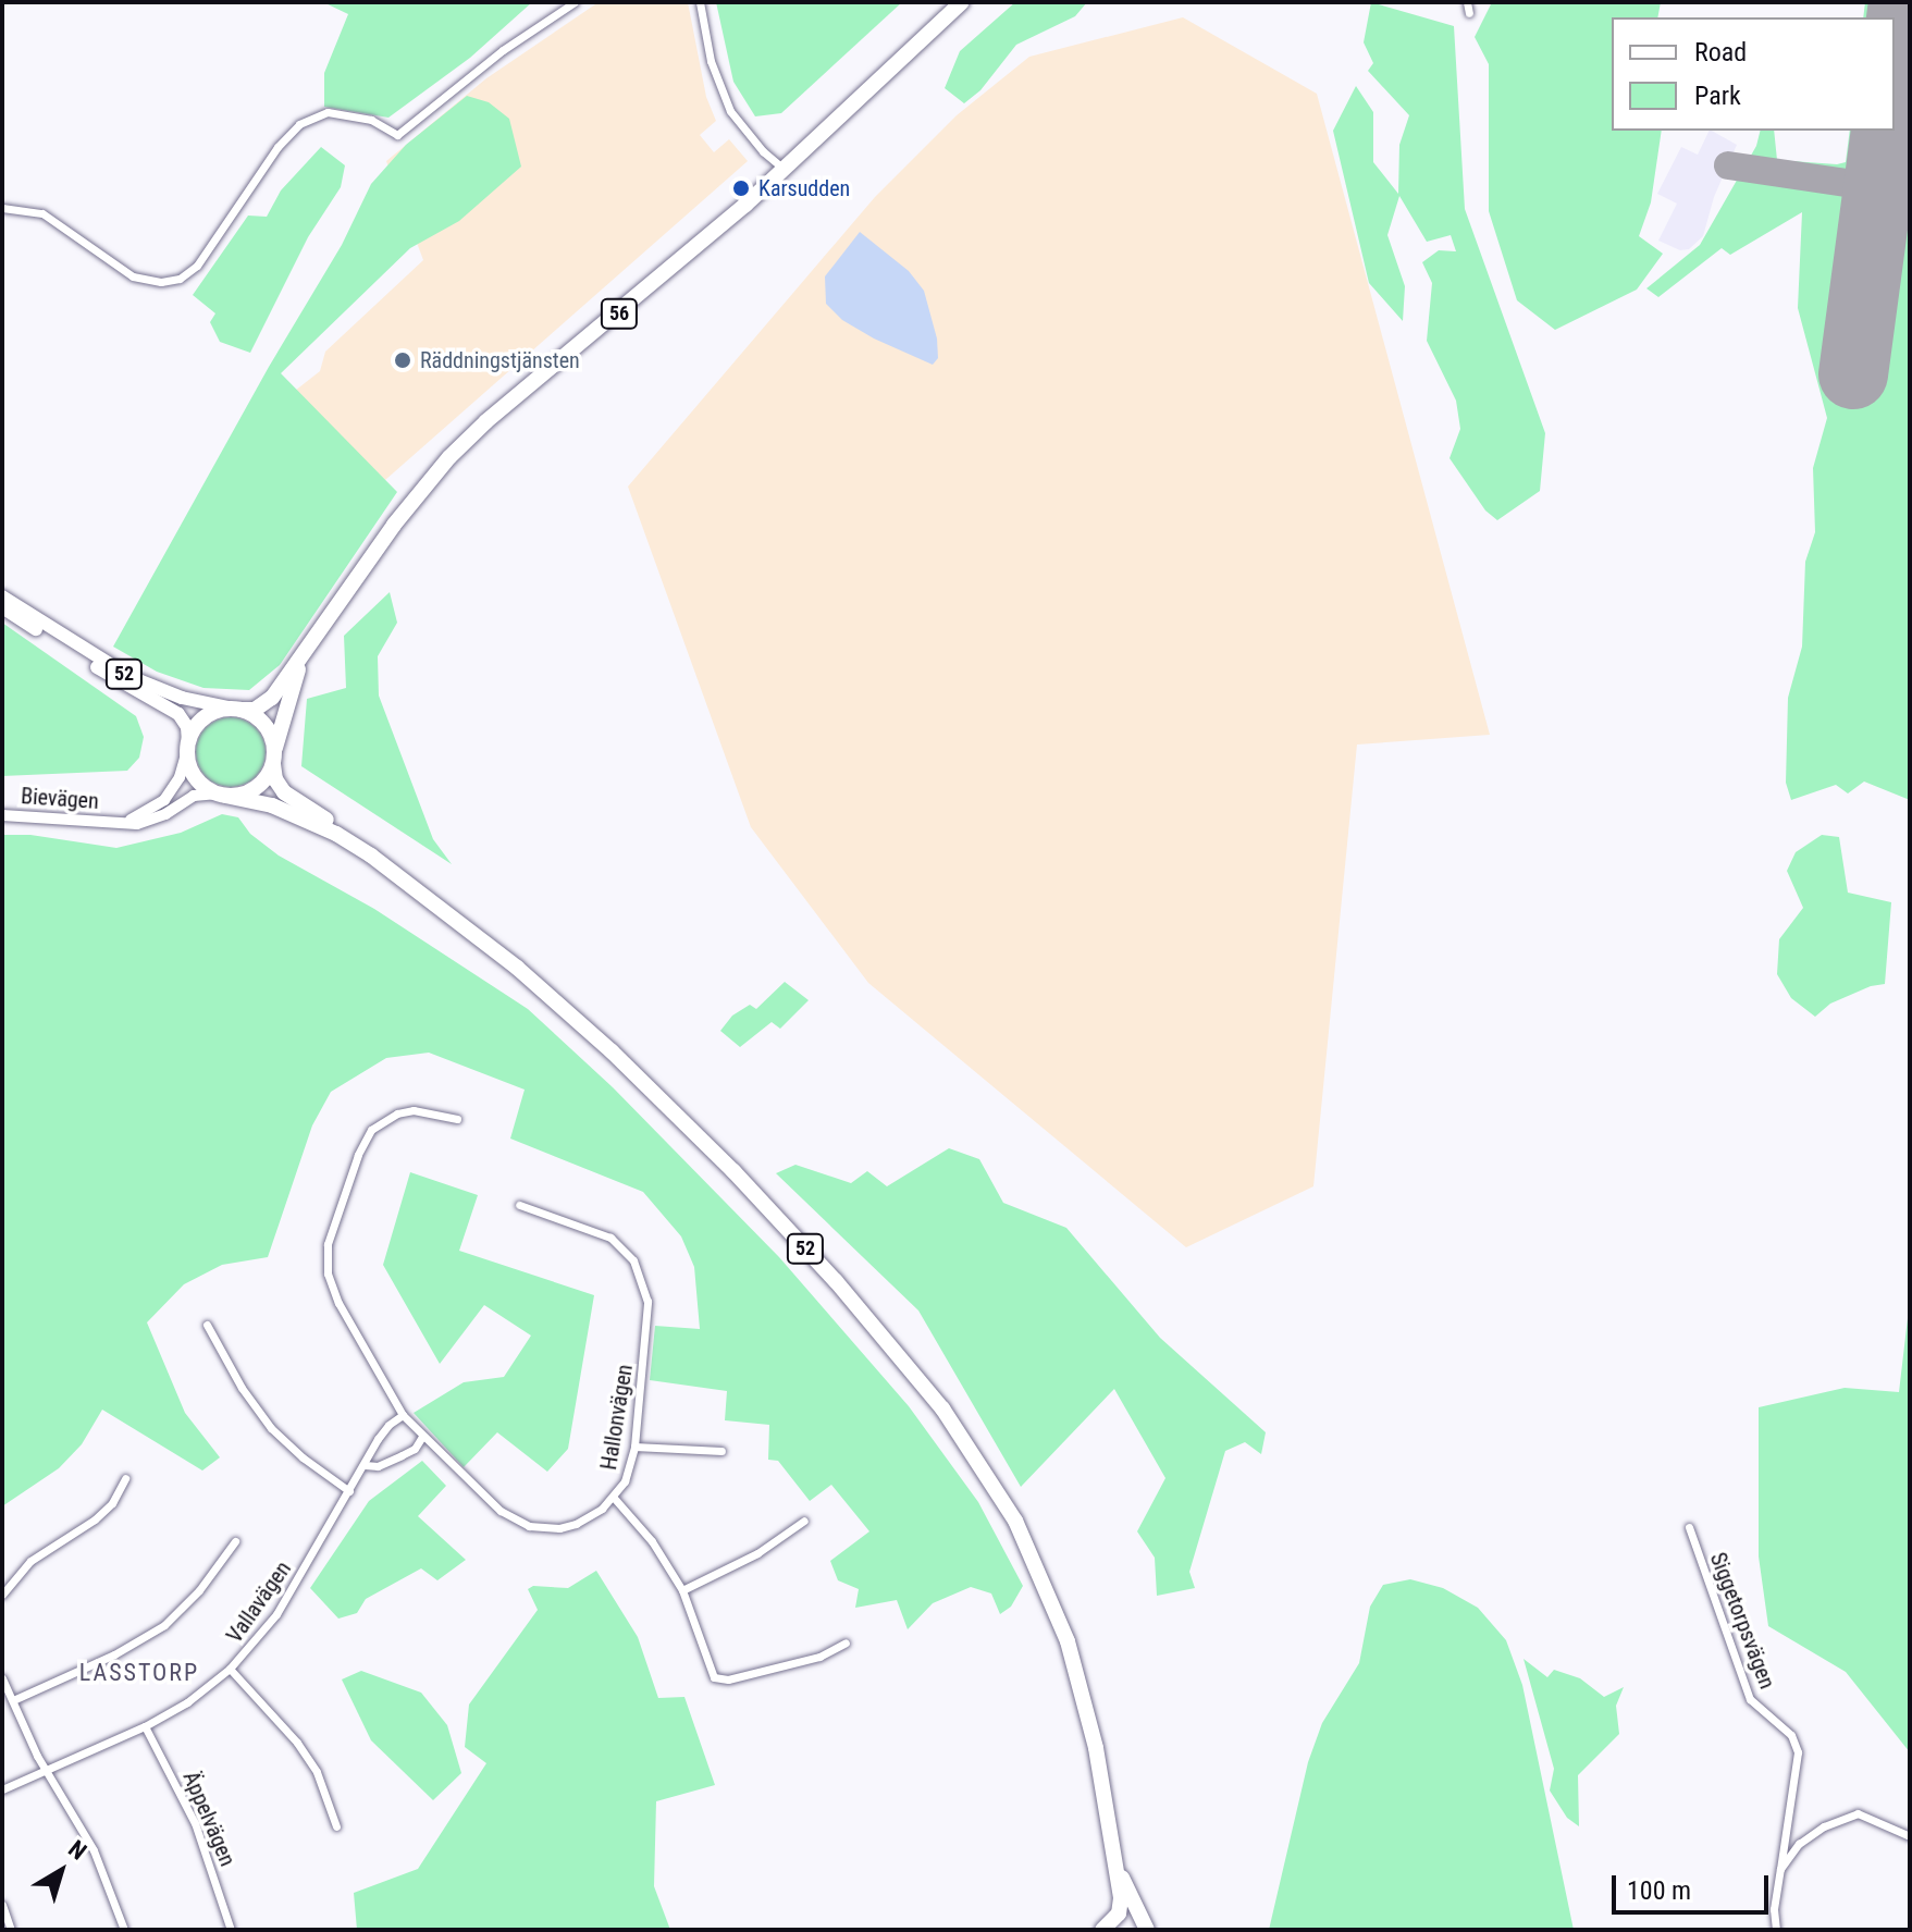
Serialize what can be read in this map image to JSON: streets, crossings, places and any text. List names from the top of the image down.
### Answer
{
  "streets": {
    "highway": ["56", "52"],
    "street": [
      "Bievägen",
      "Hallonvägen",
      "Vallavägen",
      "Siggetorpsvägen",
      "Äppelvägen"
    ]
  },
  "crossings": [
    ["56", "52"],
    ["56", "Bievägen"],
    ["52", "Bievägen"],
    ["Hallonvägen", "Vallavägen"],
    ["Vallavägen", "Äppelvägen"]
  ],
  "districts": ["LASSTORP"],
  "places": ["Karsudden", "Räddningstjänsten"],
  "legend": ["Road", "Park"],
  "scale_bar": "100 m",
  "north": "top right"
}
